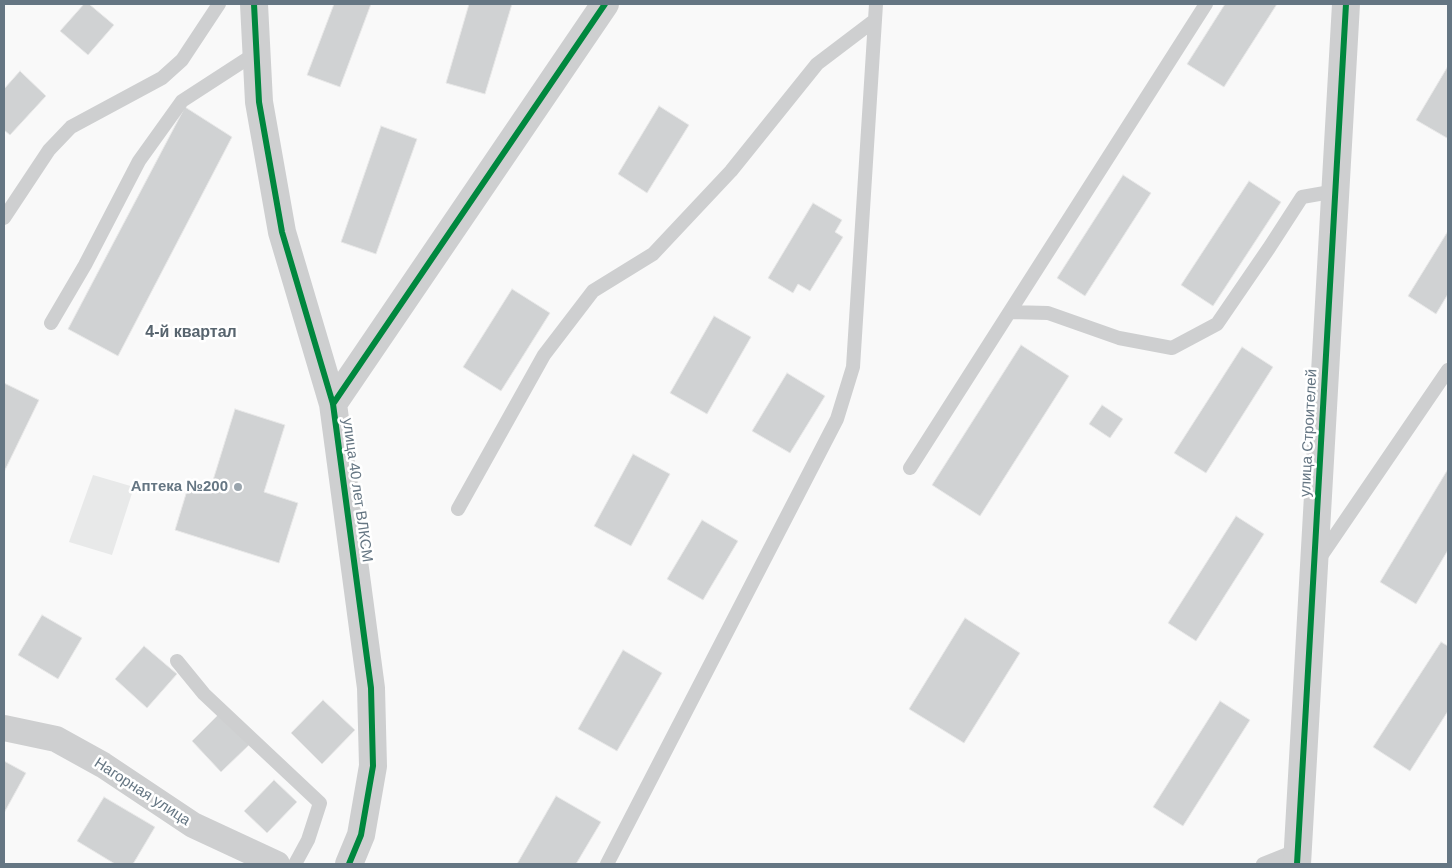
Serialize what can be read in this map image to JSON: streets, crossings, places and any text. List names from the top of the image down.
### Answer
{
  "streets": {
    "street": ["улица Строителей", "улица 40 лет ВЛКСМ", "Нагорная улица"]
  },
  "districts": ["4-й квартал"],
  "places": ["Аптека №200"]
}
